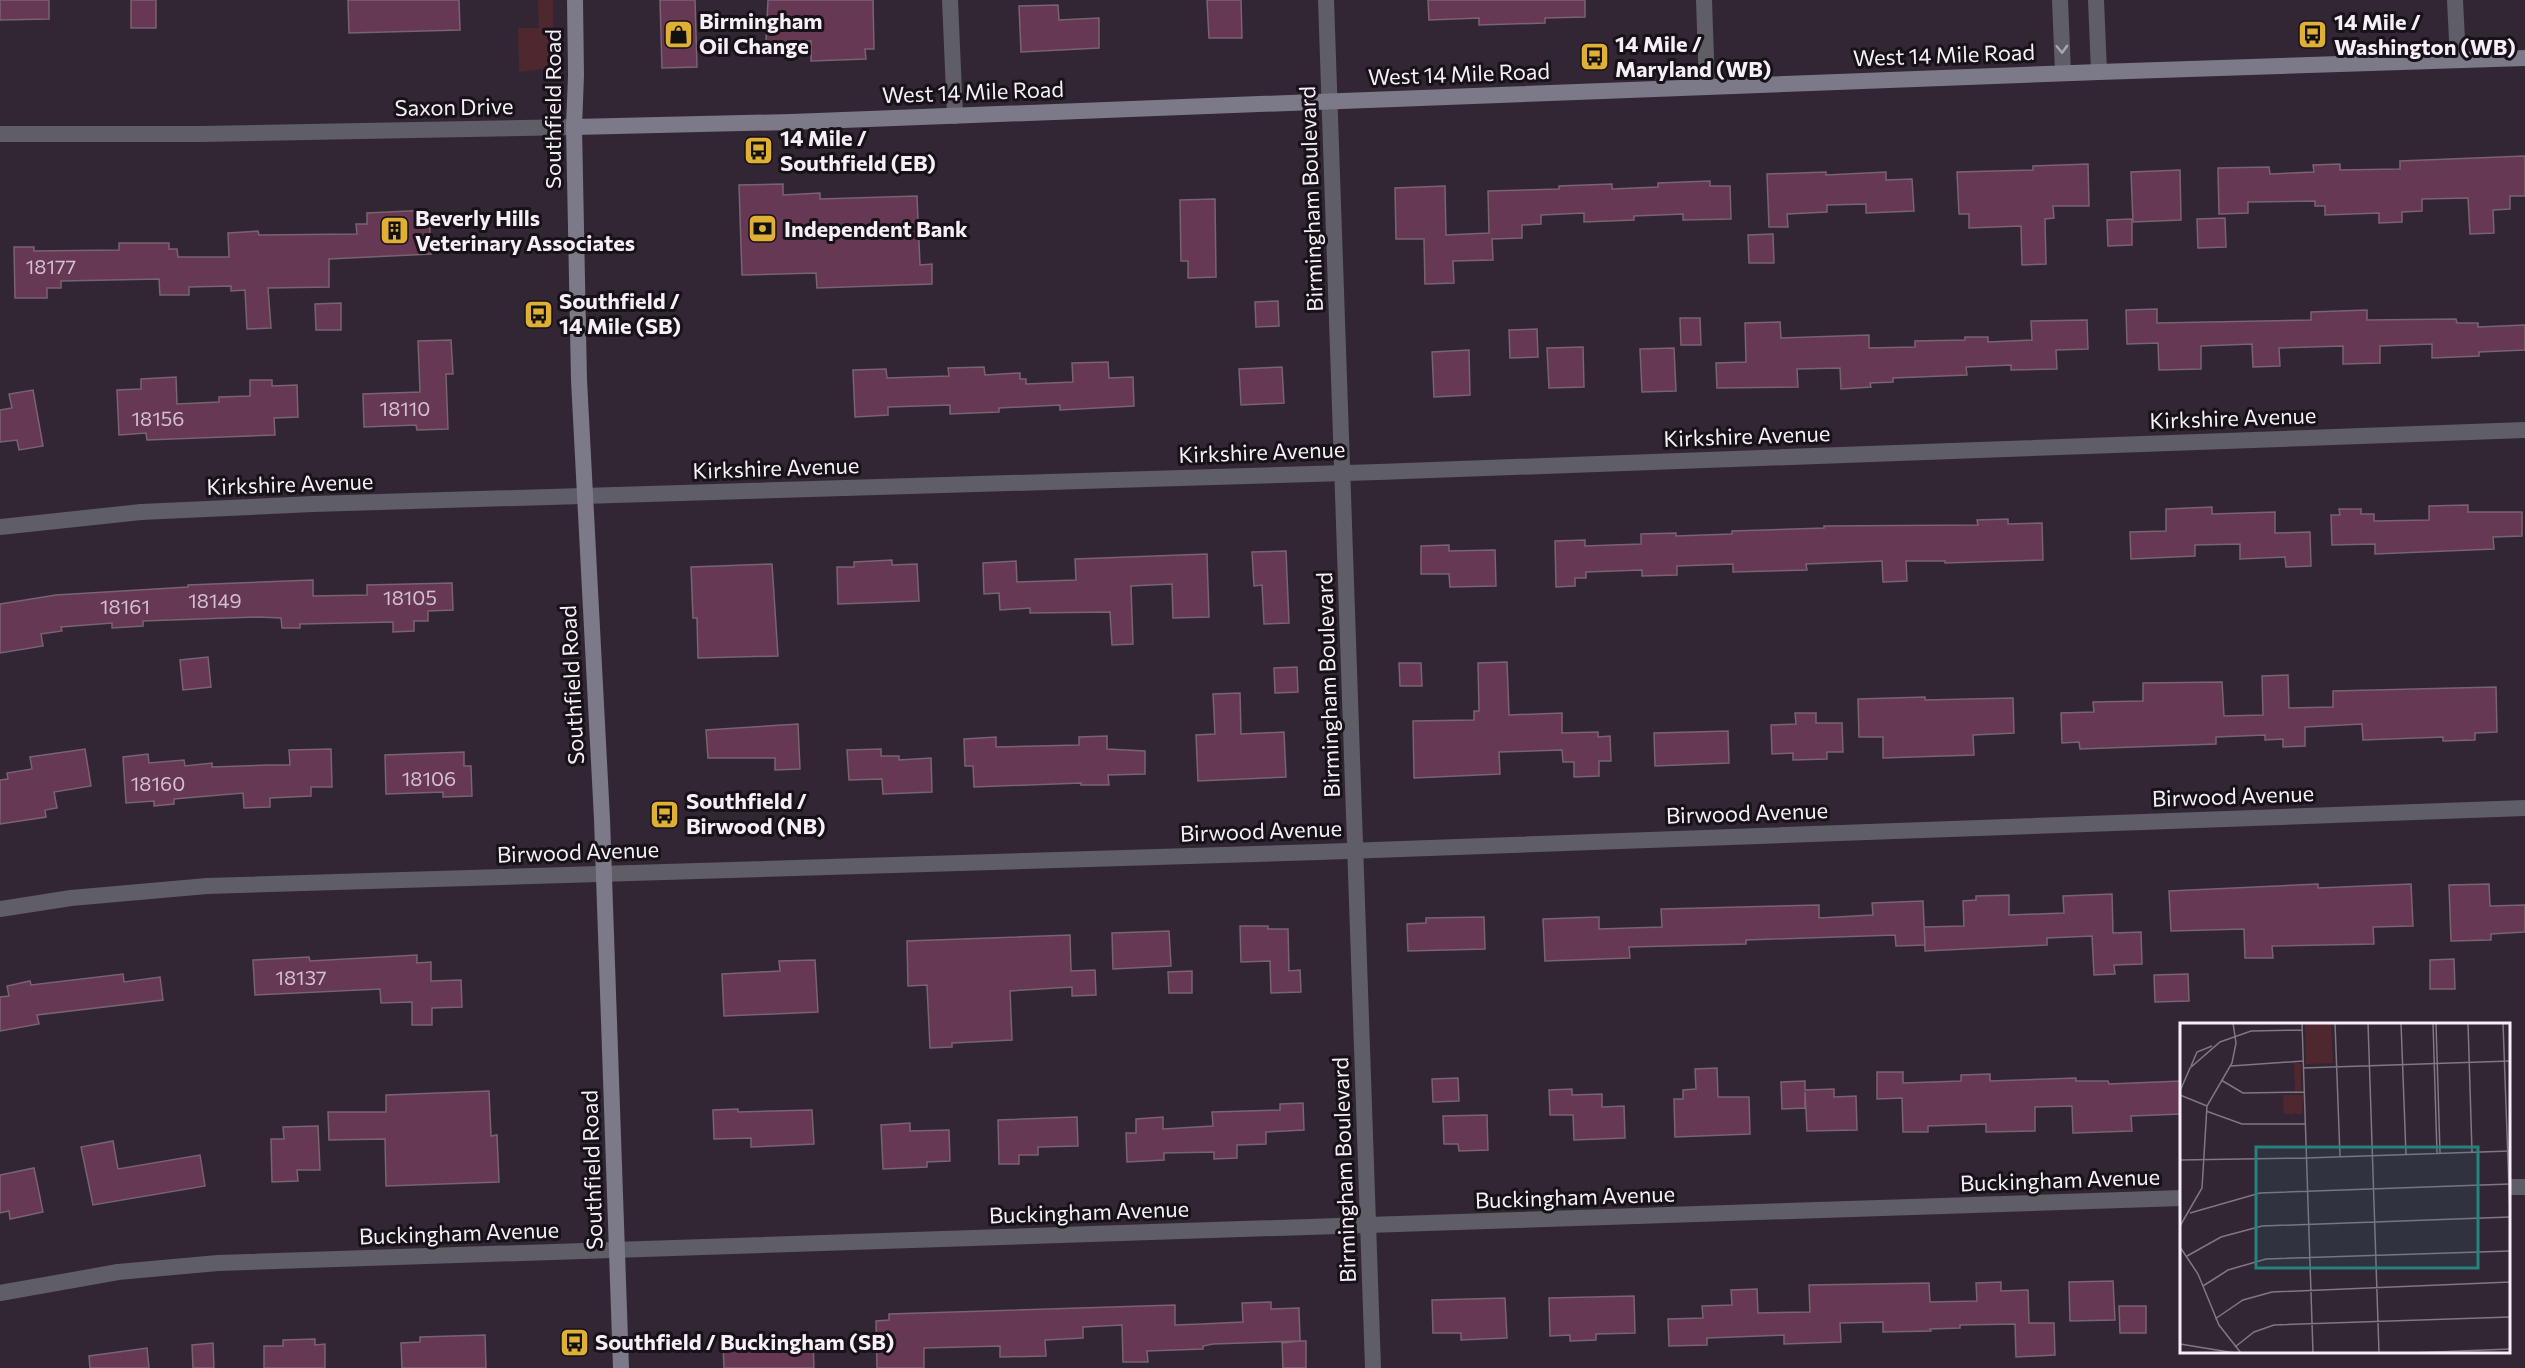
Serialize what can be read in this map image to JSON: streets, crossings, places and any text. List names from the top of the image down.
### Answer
{
  "streets": {
    "main road": ["West 14 Mile Road", "Southfield Road"],
    "street": [
      "Saxon Drive",
      "Birmingham Boulevard",
      "Kirkshire Avenue",
      "Birwood Avenue",
      "Buckingham Avenue"
    ]
  },
  "crossings": [
    ["West 14 Mile Road", "Saxon Drive"],
    ["West 14 Mile Road", "Southfield Road"],
    ["West 14 Mile Road", "Birmingham Boulevard"],
    ["Saxon Drive", "Southfield Road"],
    ["Southfield Road", "Kirkshire Avenue"],
    ["Southfield Road", "Birwood Avenue"],
    ["Southfield Road", "Buckingham Avenue"],
    ["Birmingham Boulevard", "Kirkshire Avenue"],
    ["Birmingham Boulevard", "Birwood Avenue"],
    ["Birmingham Boulevard", "Buckingham Avenue"]
  ],
  "places": {
    "shop": ["Birmingham Oil Change"],
    "bus stop": [
      "14 Mile / Washington (WB)",
      "14 Mile / Maryland (WB)",
      "14 Mile / Southfield (EB)",
      "Southfield / 14 Mile (SB)",
      "Southfield / Birwood (NB)",
      "Southfield / Buckingham (SB)"
    ],
    "bank": ["Independent Bank"],
    "building": ["Beverly Hills Veterinary Associates"]
  },
  "house_numbers": [
    "18177",
    "18110",
    "18156",
    "18105",
    "18149",
    "18161",
    "18106",
    "18160",
    "18137"
  ]
}
